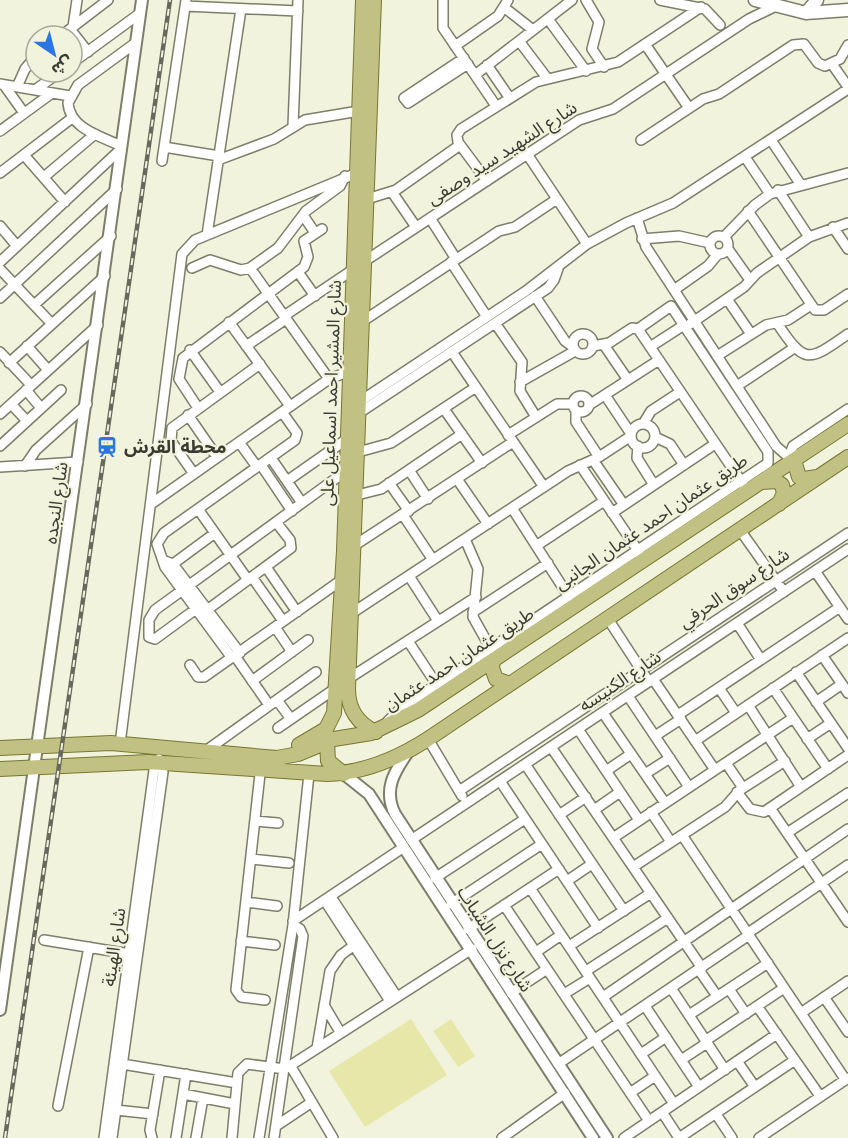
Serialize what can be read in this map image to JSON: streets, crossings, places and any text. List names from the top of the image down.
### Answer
{
  "streets": {
    "main road": ["شارع المشير احمد اسماعيل على", "طريق عثمان احمد عثمان"],
    "street": [
      "شارع الشهيد سيد وصفى",
      "شارع النجده",
      "طريق عثمان احمد عثمان الجانبى",
      "شارع سوق الحرفي",
      "شارع الكنيسه",
      "شارع نزل الشباب",
      "شارع الهيئة"
    ]
  },
  "crossings": [
    ["شارع الشهيد سيد وصفى", "شارع المشير احمد اسماعيل على"],
    ["شارع المشير احمد اسماعيل على", "طريق عثمان احمد عثمان الجانبى"],
    ["شارع المشير احمد اسماعيل على", "طريق عثمان احمد عثمان"],
    ["شارع النجده", "طريق عثمان احمد عثمان"],
    ["طريق عثمان احمد عثمان الجانبى", "طريق عثمان احمد عثمان"],
    ["طريق عثمان احمد عثمان", "شارع نزل الشباب"],
    ["طريق عثمان احمد عثمان", "شارع الهيئة"],
    ["شارع الكنيسه", "شارع نزل الشباب"]
  ],
  "places": {
    "station": ["محطة القرش"]
  },
  "north": "bottom right"
}
